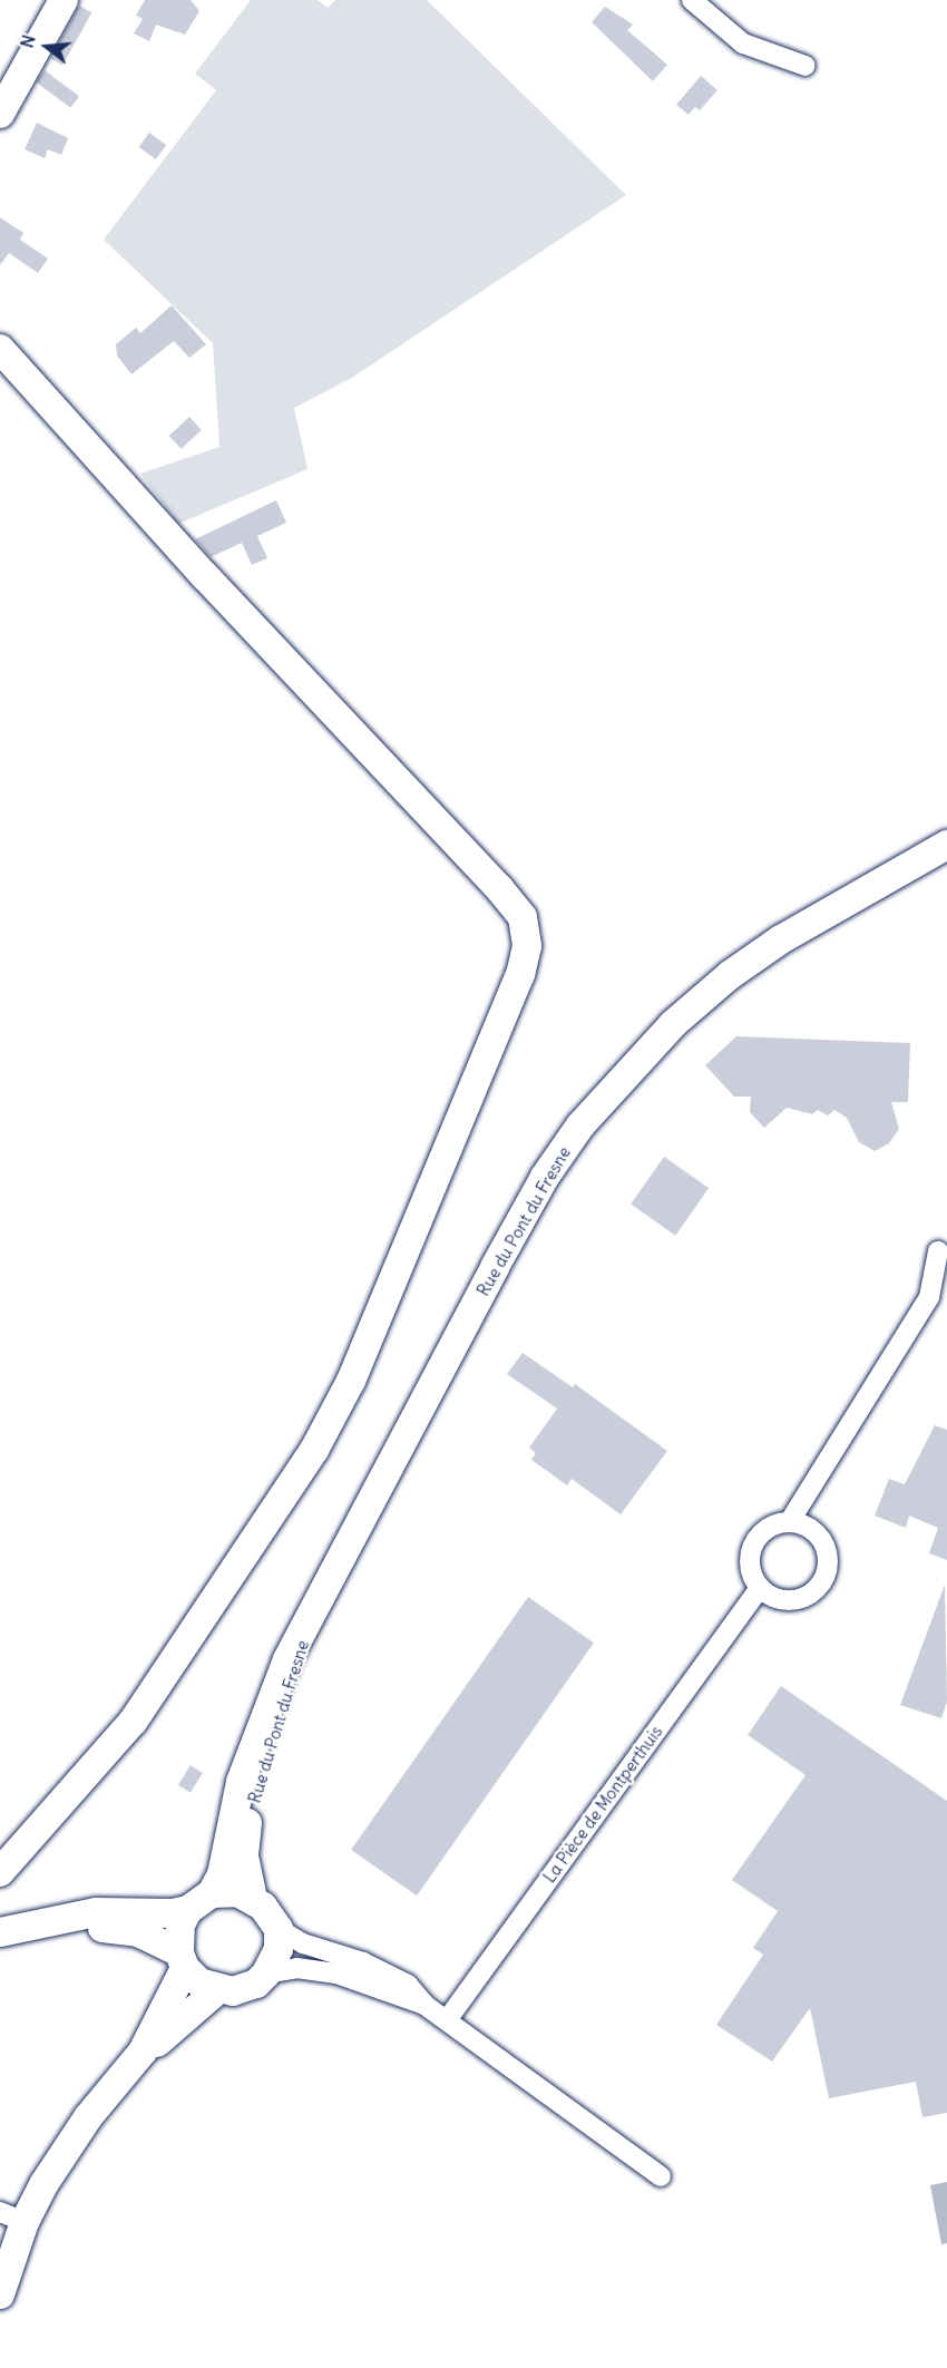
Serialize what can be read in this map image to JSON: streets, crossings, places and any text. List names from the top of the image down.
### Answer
{
  "streets": {
    "main road": ["Rue du Pont du Fresne"],
    "street": ["La Pièce de Montperthuis"]
  },
  "north": "left"
}
